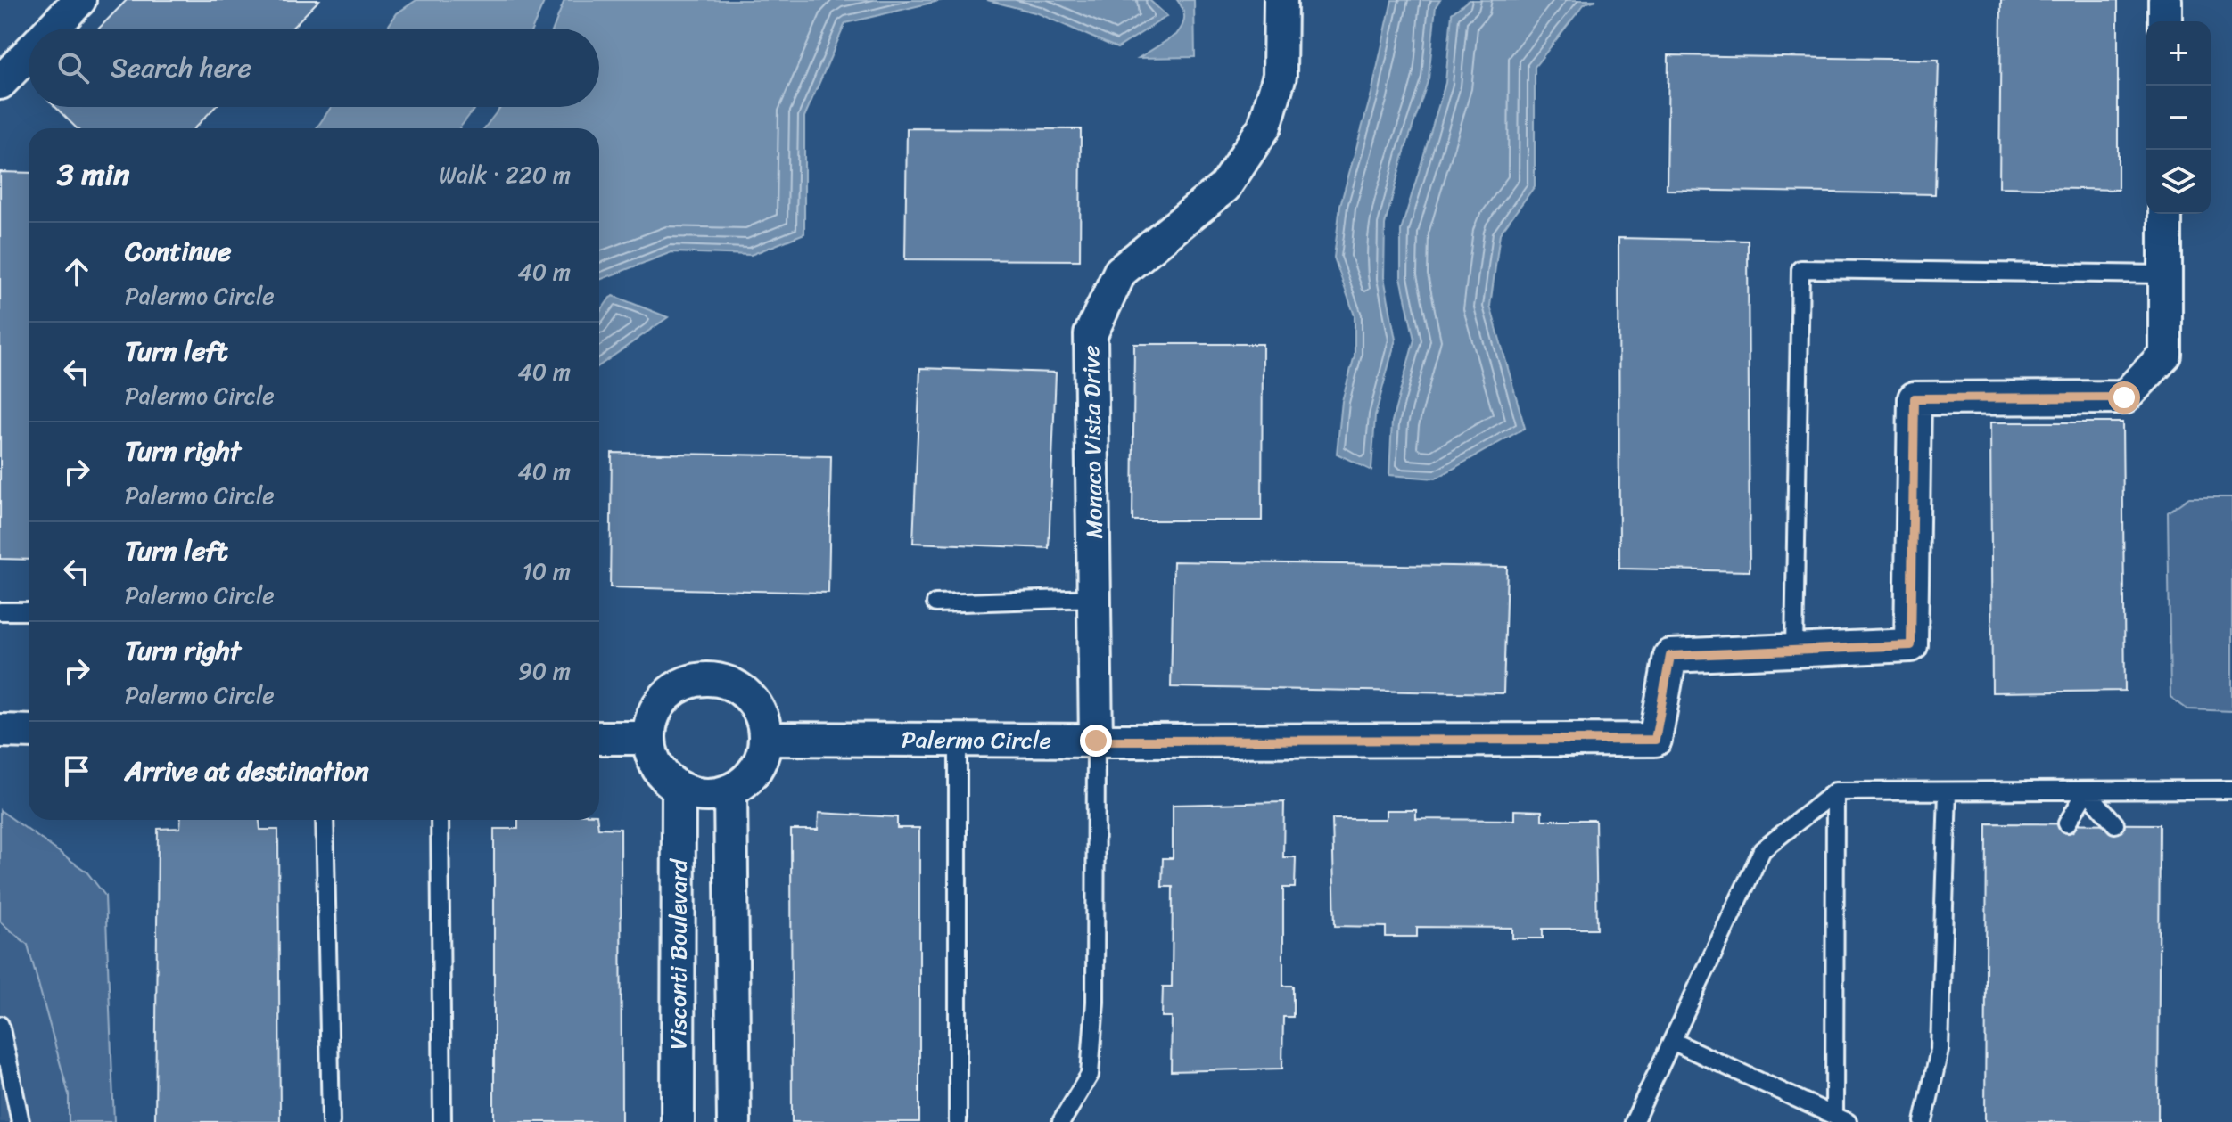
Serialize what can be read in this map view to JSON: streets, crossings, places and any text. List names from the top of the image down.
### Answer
{
  "streets": {
    "street": ["Monaco Vista Drive", "Palermo Circle", "Visconti Boulevard"]
  },
  "crossings": [
    ["Monaco Vista Drive", "Palermo Circle"],
    ["Palermo Circle", "Visconti Boulevard"]
  ],
  "page": {
    "map_buttons": ["+", "−"],
    "search": "Search here",
    "heading": ["3 min", "Walk · 220 m"],
    "list": [
      ["Continue", "Palermo Circle", "40 m"],
      ["Turn left", "Palermo Circle", "40 m"],
      ["Turn right", "Palermo Circle", "40 m"],
      ["Turn left", "Palermo Circle", "10 m"],
      ["Turn right", "Palermo Circle", "90 m"],
      "Arrive at destination"
    ]
  }
}
